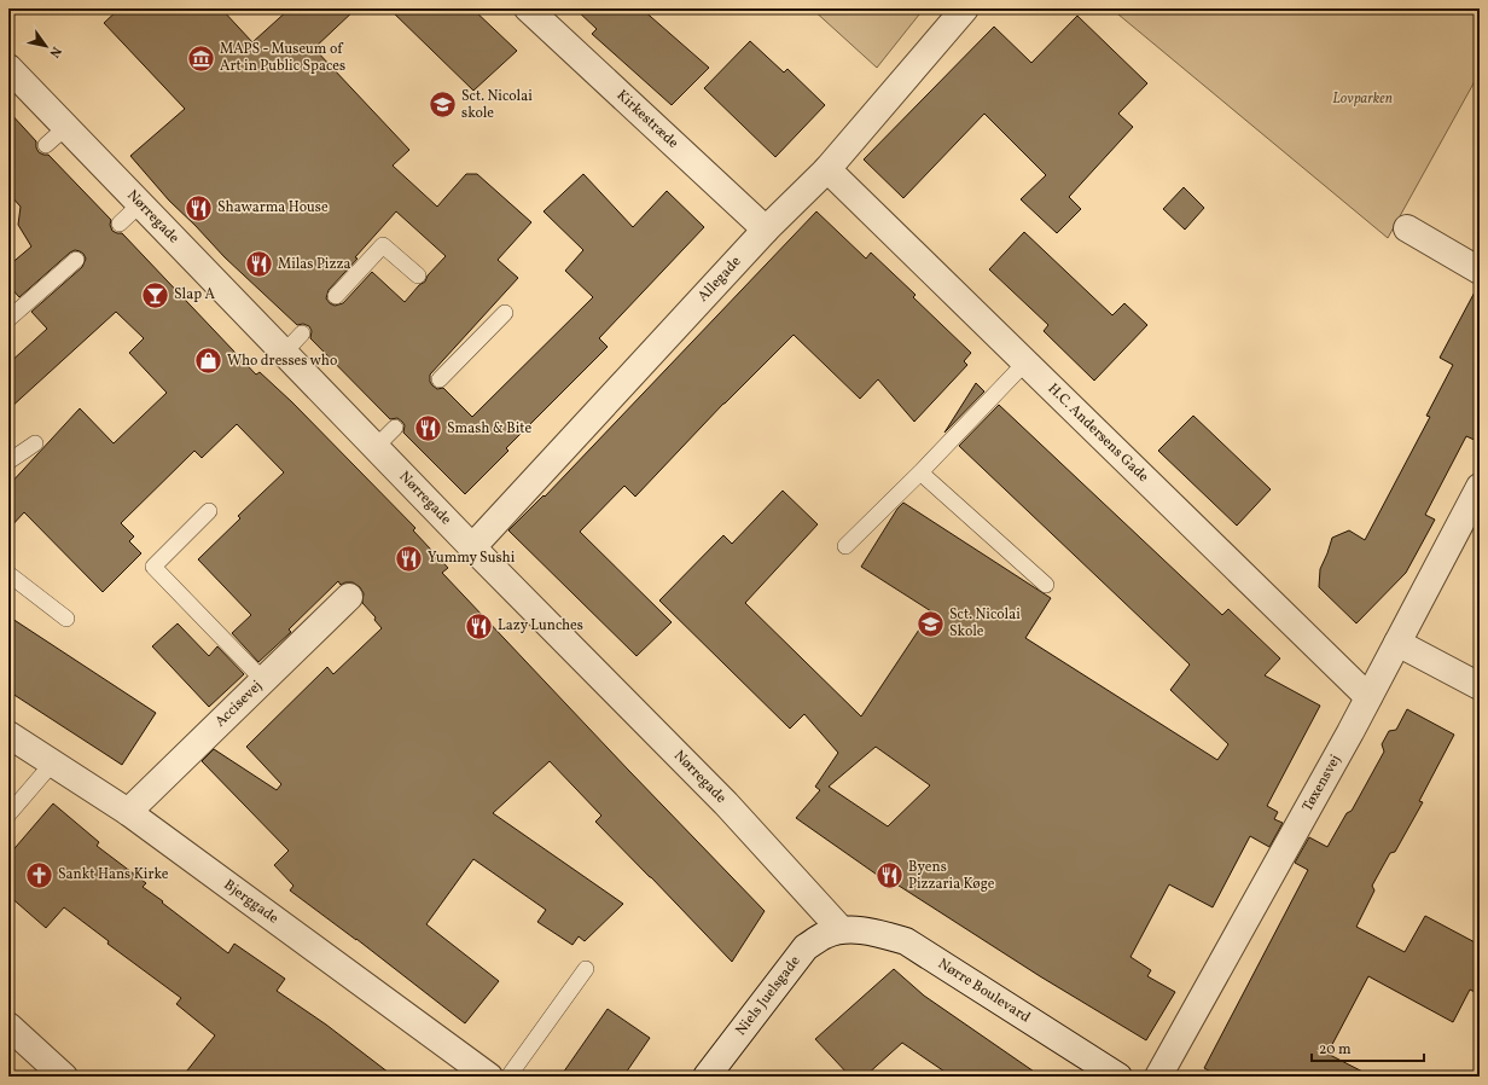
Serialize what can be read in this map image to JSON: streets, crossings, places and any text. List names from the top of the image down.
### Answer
{
  "streets": {
    "street": [
      "Kirkestræde",
      "Nørregade",
      "Allegade",
      "H.C. Andersens Gade",
      "Accisevej",
      "Tøxensvej",
      "Bjerggade",
      "Nørre Boulevard",
      "Niels Juelsgade"
    ]
  },
  "crossings": [
    ["Kirkestræde", "Allegade"],
    ["Nørregade", "Allegade"],
    ["Nørregade", "Nørre Boulevard"],
    ["Nørregade", "Niels Juelsgade"],
    ["Allegade", "H.C. Andersens Gade"],
    ["H.C. Andersens Gade", "Tøxensvej"],
    ["Accisevej", "Bjerggade"],
    ["Nørre Boulevard", "Niels Juelsgade"]
  ],
  "parks": ["Lovparken"],
  "places": {
    "museum": ["MAPS - Museum of Art in Public Spaces"],
    "school or university": ["Sct. Nicolai skole", "Sct. Nicolai Skole"],
    "restaurant": [
      "Shawarma House",
      "Milas Pizza",
      "Smash & Bite",
      "Yummy Sushi",
      "Lazy Lunches",
      "Byens Pizzaria Køge"
    ],
    "bar": ["Slap A"],
    "shop": ["Who dresses who"],
    "church": ["Sankt Hans Kirke"]
  },
  "scale_bar": "20 m",
  "north": "bottom right"
}
